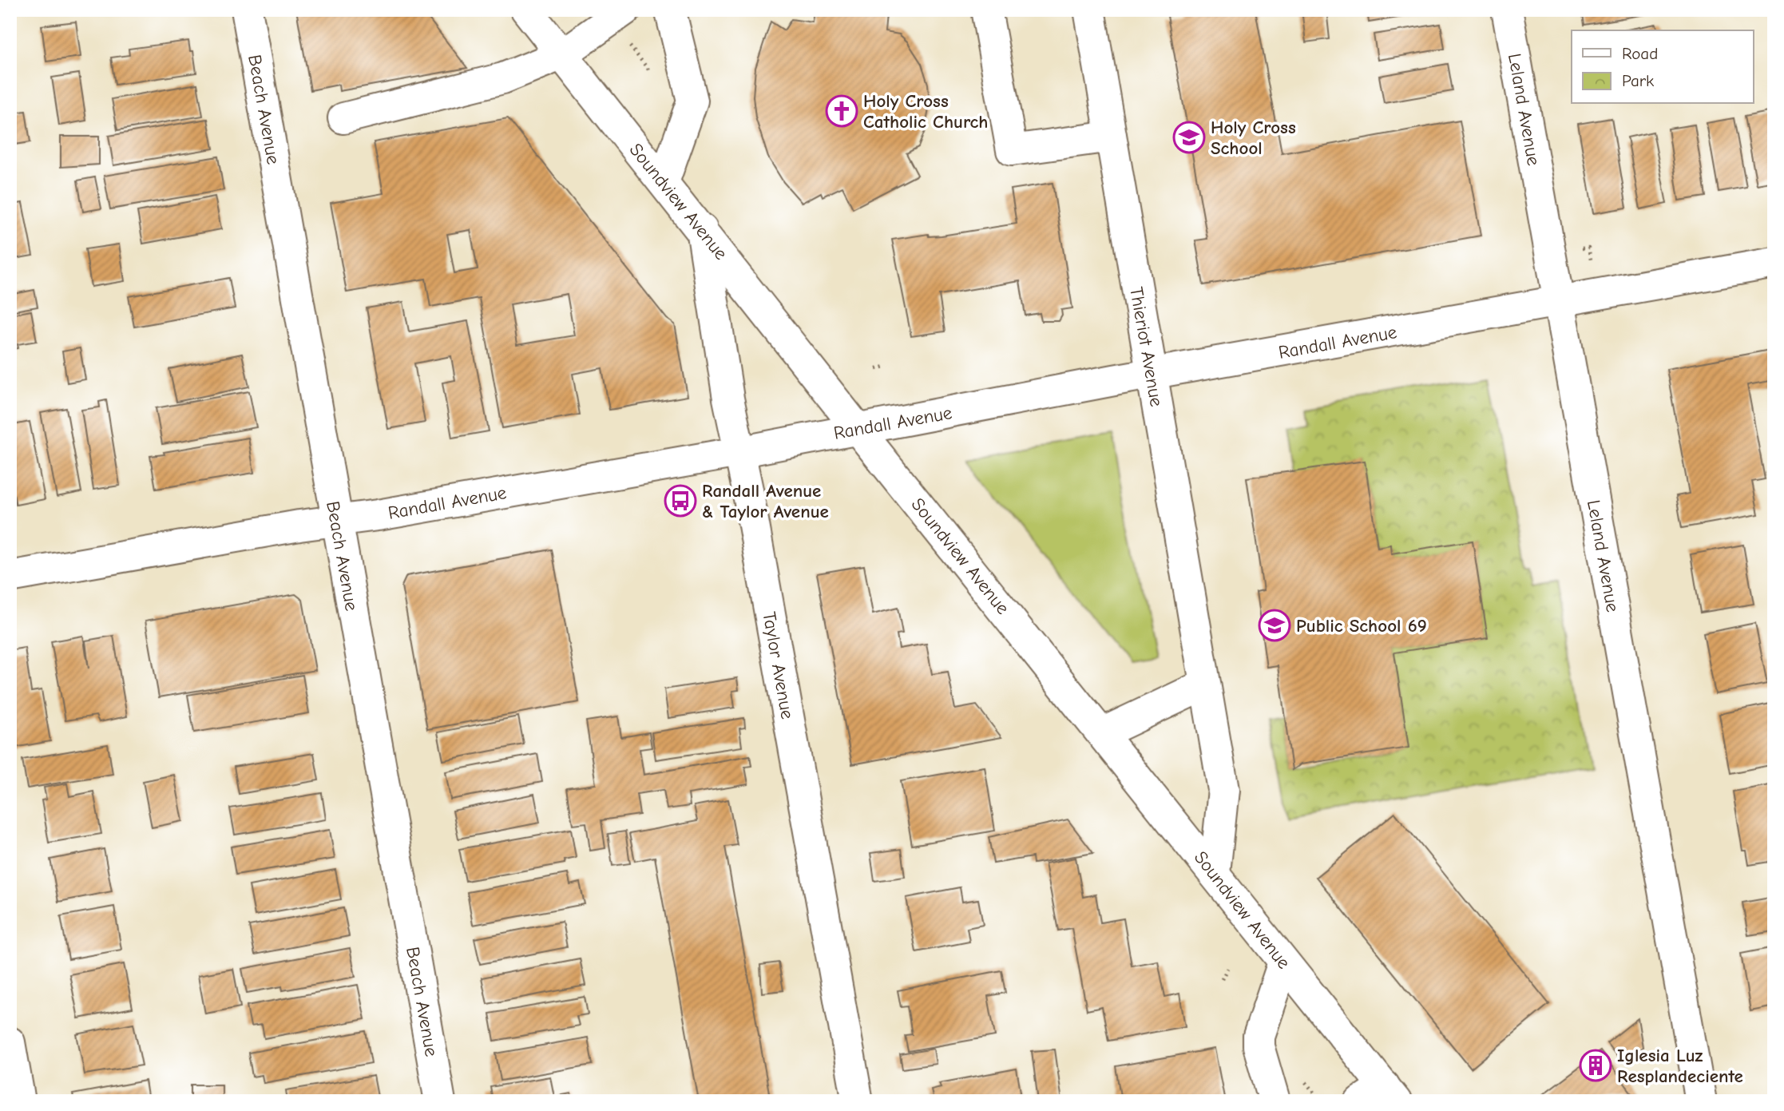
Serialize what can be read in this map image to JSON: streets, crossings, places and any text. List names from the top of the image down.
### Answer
{
  "streets": {
    "street": [
      "Beach Avenue",
      "Leland Avenue",
      "Soundview Avenue",
      "Randall Avenue",
      "Thieriot Avenue",
      "Taylor Avenue"
    ]
  },
  "crossings": [
    ["Beach Avenue", "Randall Avenue"],
    ["Leland Avenue", "Randall Avenue"],
    ["Soundview Avenue", "Randall Avenue"],
    ["Soundview Avenue", "Thieriot Avenue"],
    ["Soundview Avenue", "Taylor Avenue"],
    ["Randall Avenue", "Thieriot Avenue"],
    ["Randall Avenue", "Taylor Avenue"]
  ],
  "places": {
    "church": ["Holy Cross Catholic Church"],
    "school or university": ["Holy Cross School", "Public School 69"],
    "bus stop": ["Randall Avenue & Taylor Avenue"],
    "building": ["Iglesia Luz Resplandeciente"]
  },
  "legend": ["Road", "Park"]
}
